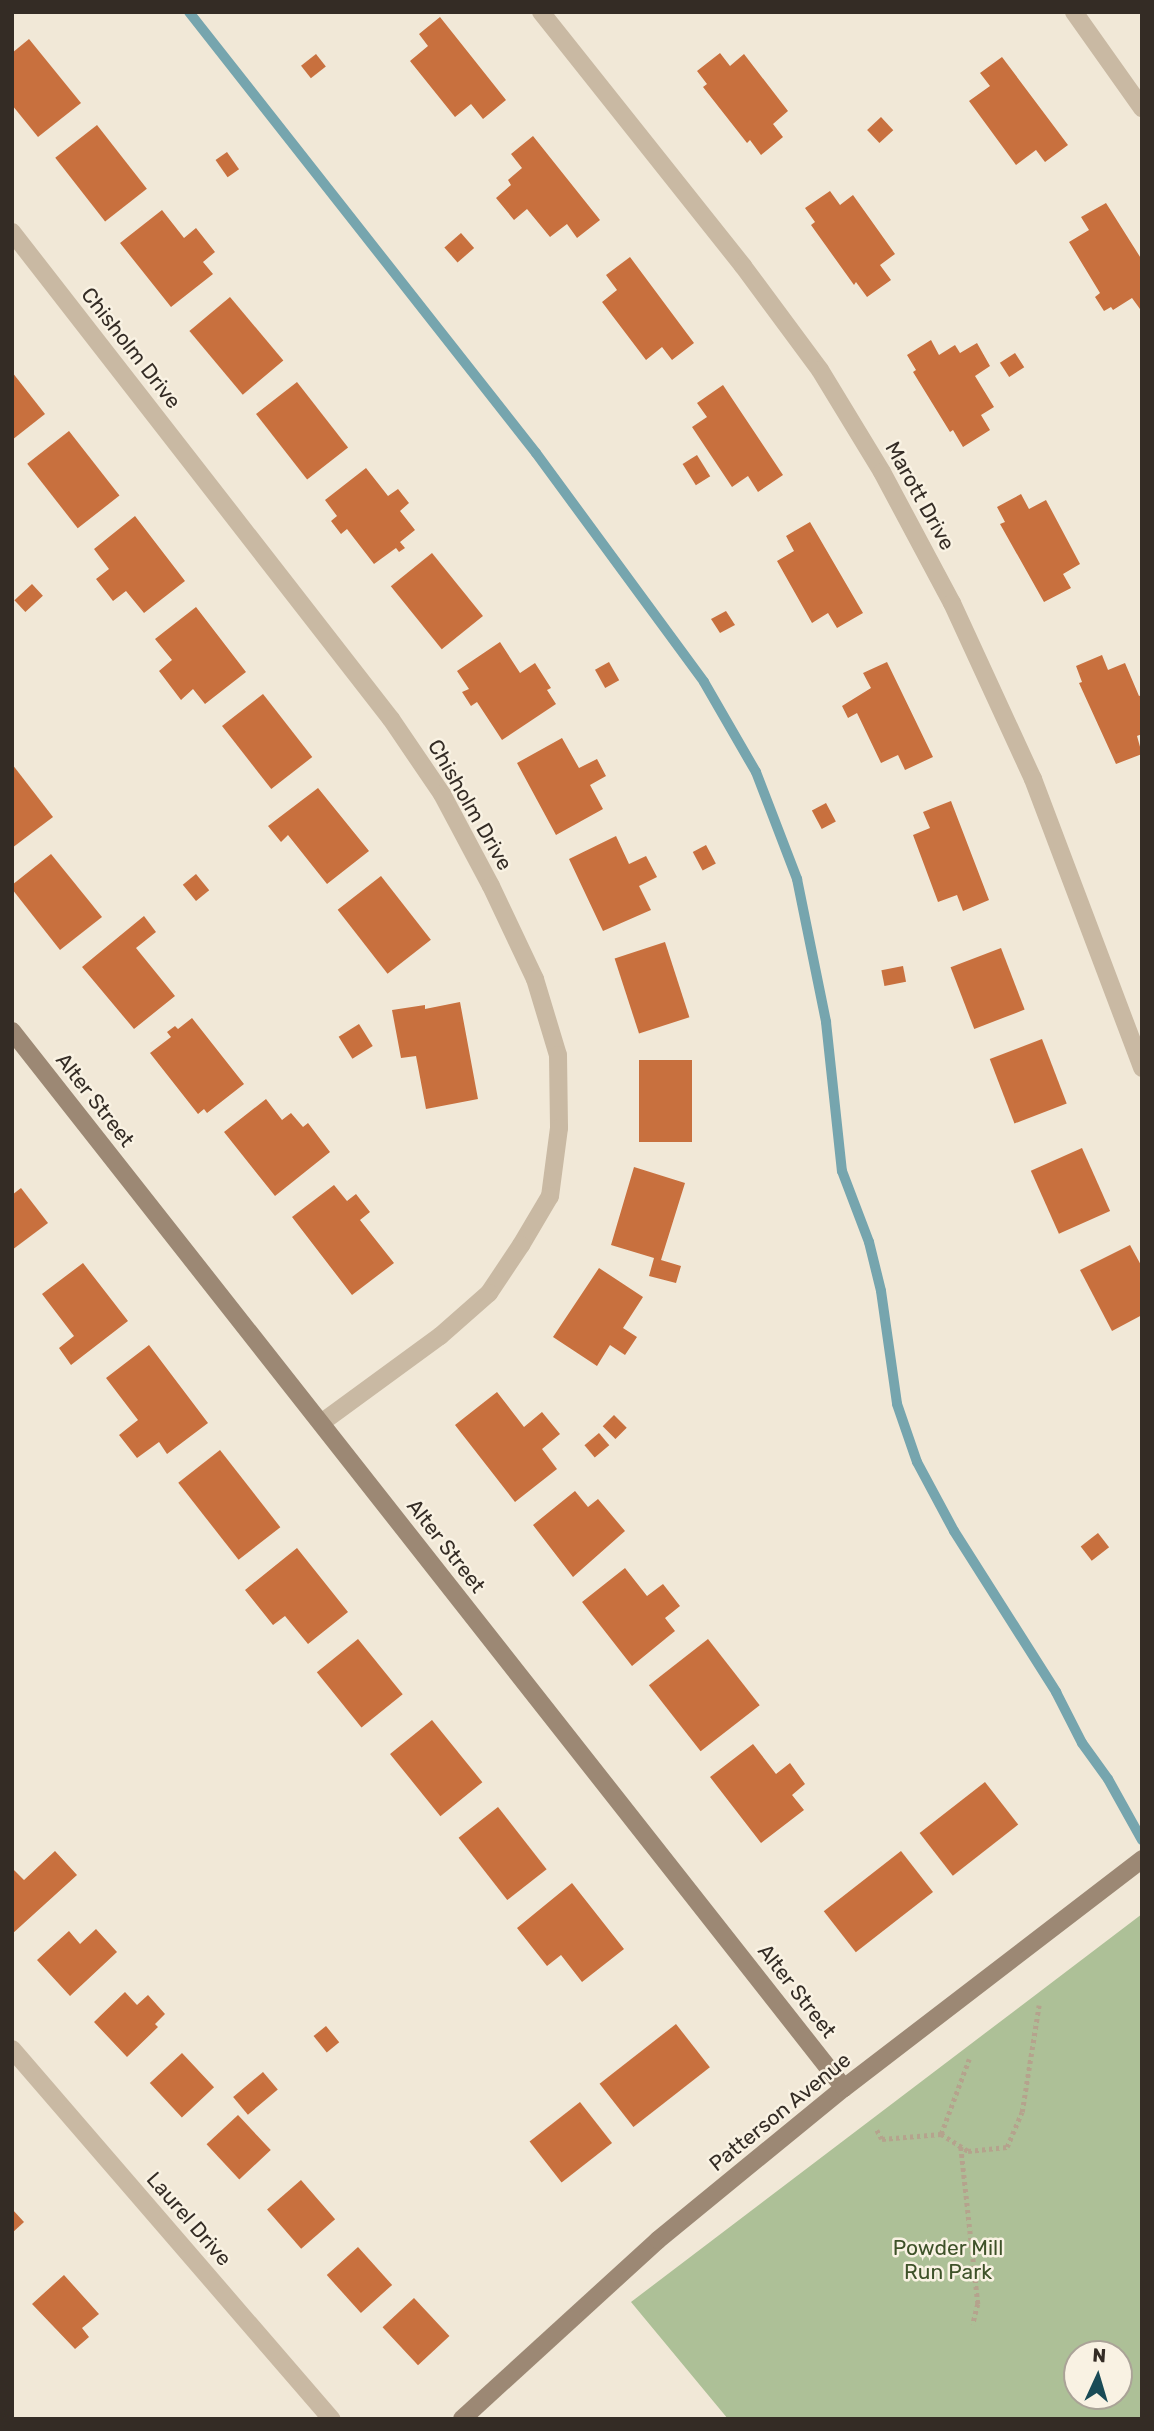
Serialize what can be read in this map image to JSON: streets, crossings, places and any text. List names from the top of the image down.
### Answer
{
  "streets": {
    "street": [
      "Chisholm Drive",
      "Marott Drive",
      "Alter Street",
      "Patterson Avenue",
      "Laurel Drive"
    ]
  },
  "crossings": [
    ["Chisholm Drive", "Alter Street"],
    ["Alter Street", "Patterson Avenue"]
  ],
  "parks": ["Powder Mill Run Park"],
  "north": "top"
}
